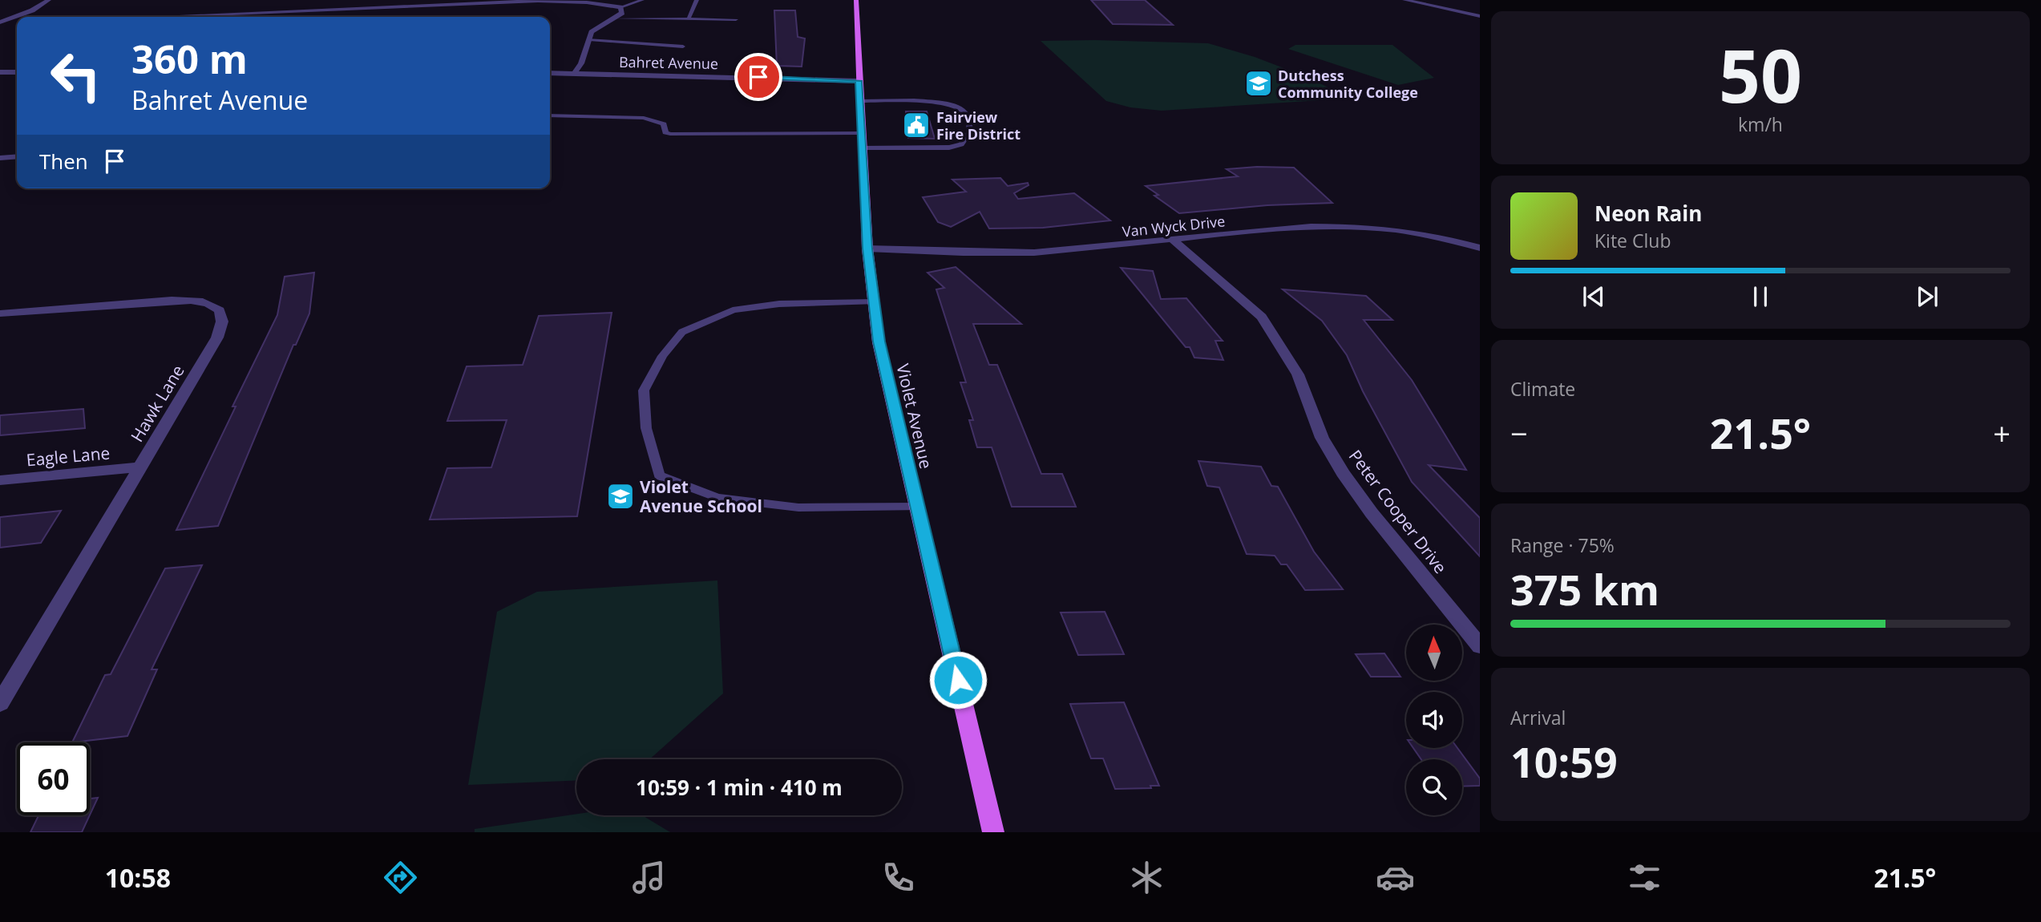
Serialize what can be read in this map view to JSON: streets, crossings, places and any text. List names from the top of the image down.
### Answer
{
  "streets": {
    "main road": ["Violet Avenue"],
    "street": [
      "Bahret Avenue",
      "Van Wyck Drive",
      "Hawk Lane",
      "Eagle Lane",
      "Peter Cooper Drive"
    ]
  },
  "crossings": [
    ["Bahret Avenue", "Violet Avenue"],
    ["Van Wyck Drive", "Violet Avenue"],
    ["Van Wyck Drive", "Peter Cooper Drive"],
    ["Hawk Lane", "Eagle Lane"]
  ],
  "places": {
    "school or university": ["Dutchess Community College", "Violet Avenue School"],
    "public building": ["Fairview Fire District"]
  },
  "north": "top",
  "page": {
    "tile": [
      ["50", "km/h"],
      "Climate",
      ["Range · 75%", "375 km"],
      ["Arrival", "10:59"]
    ],
    "turn": ["360 m", "Bahret Avenue"],
    "then": "Then",
    "song": ["Neon Rain", "Kite Club"],
    "heat": ["−", "21.5°", "+"],
    "limit": "60",
    "trip": "10:59 · 1 min · 410 m",
    "tabs": ["10:58", "21.5°"]
  }
}
